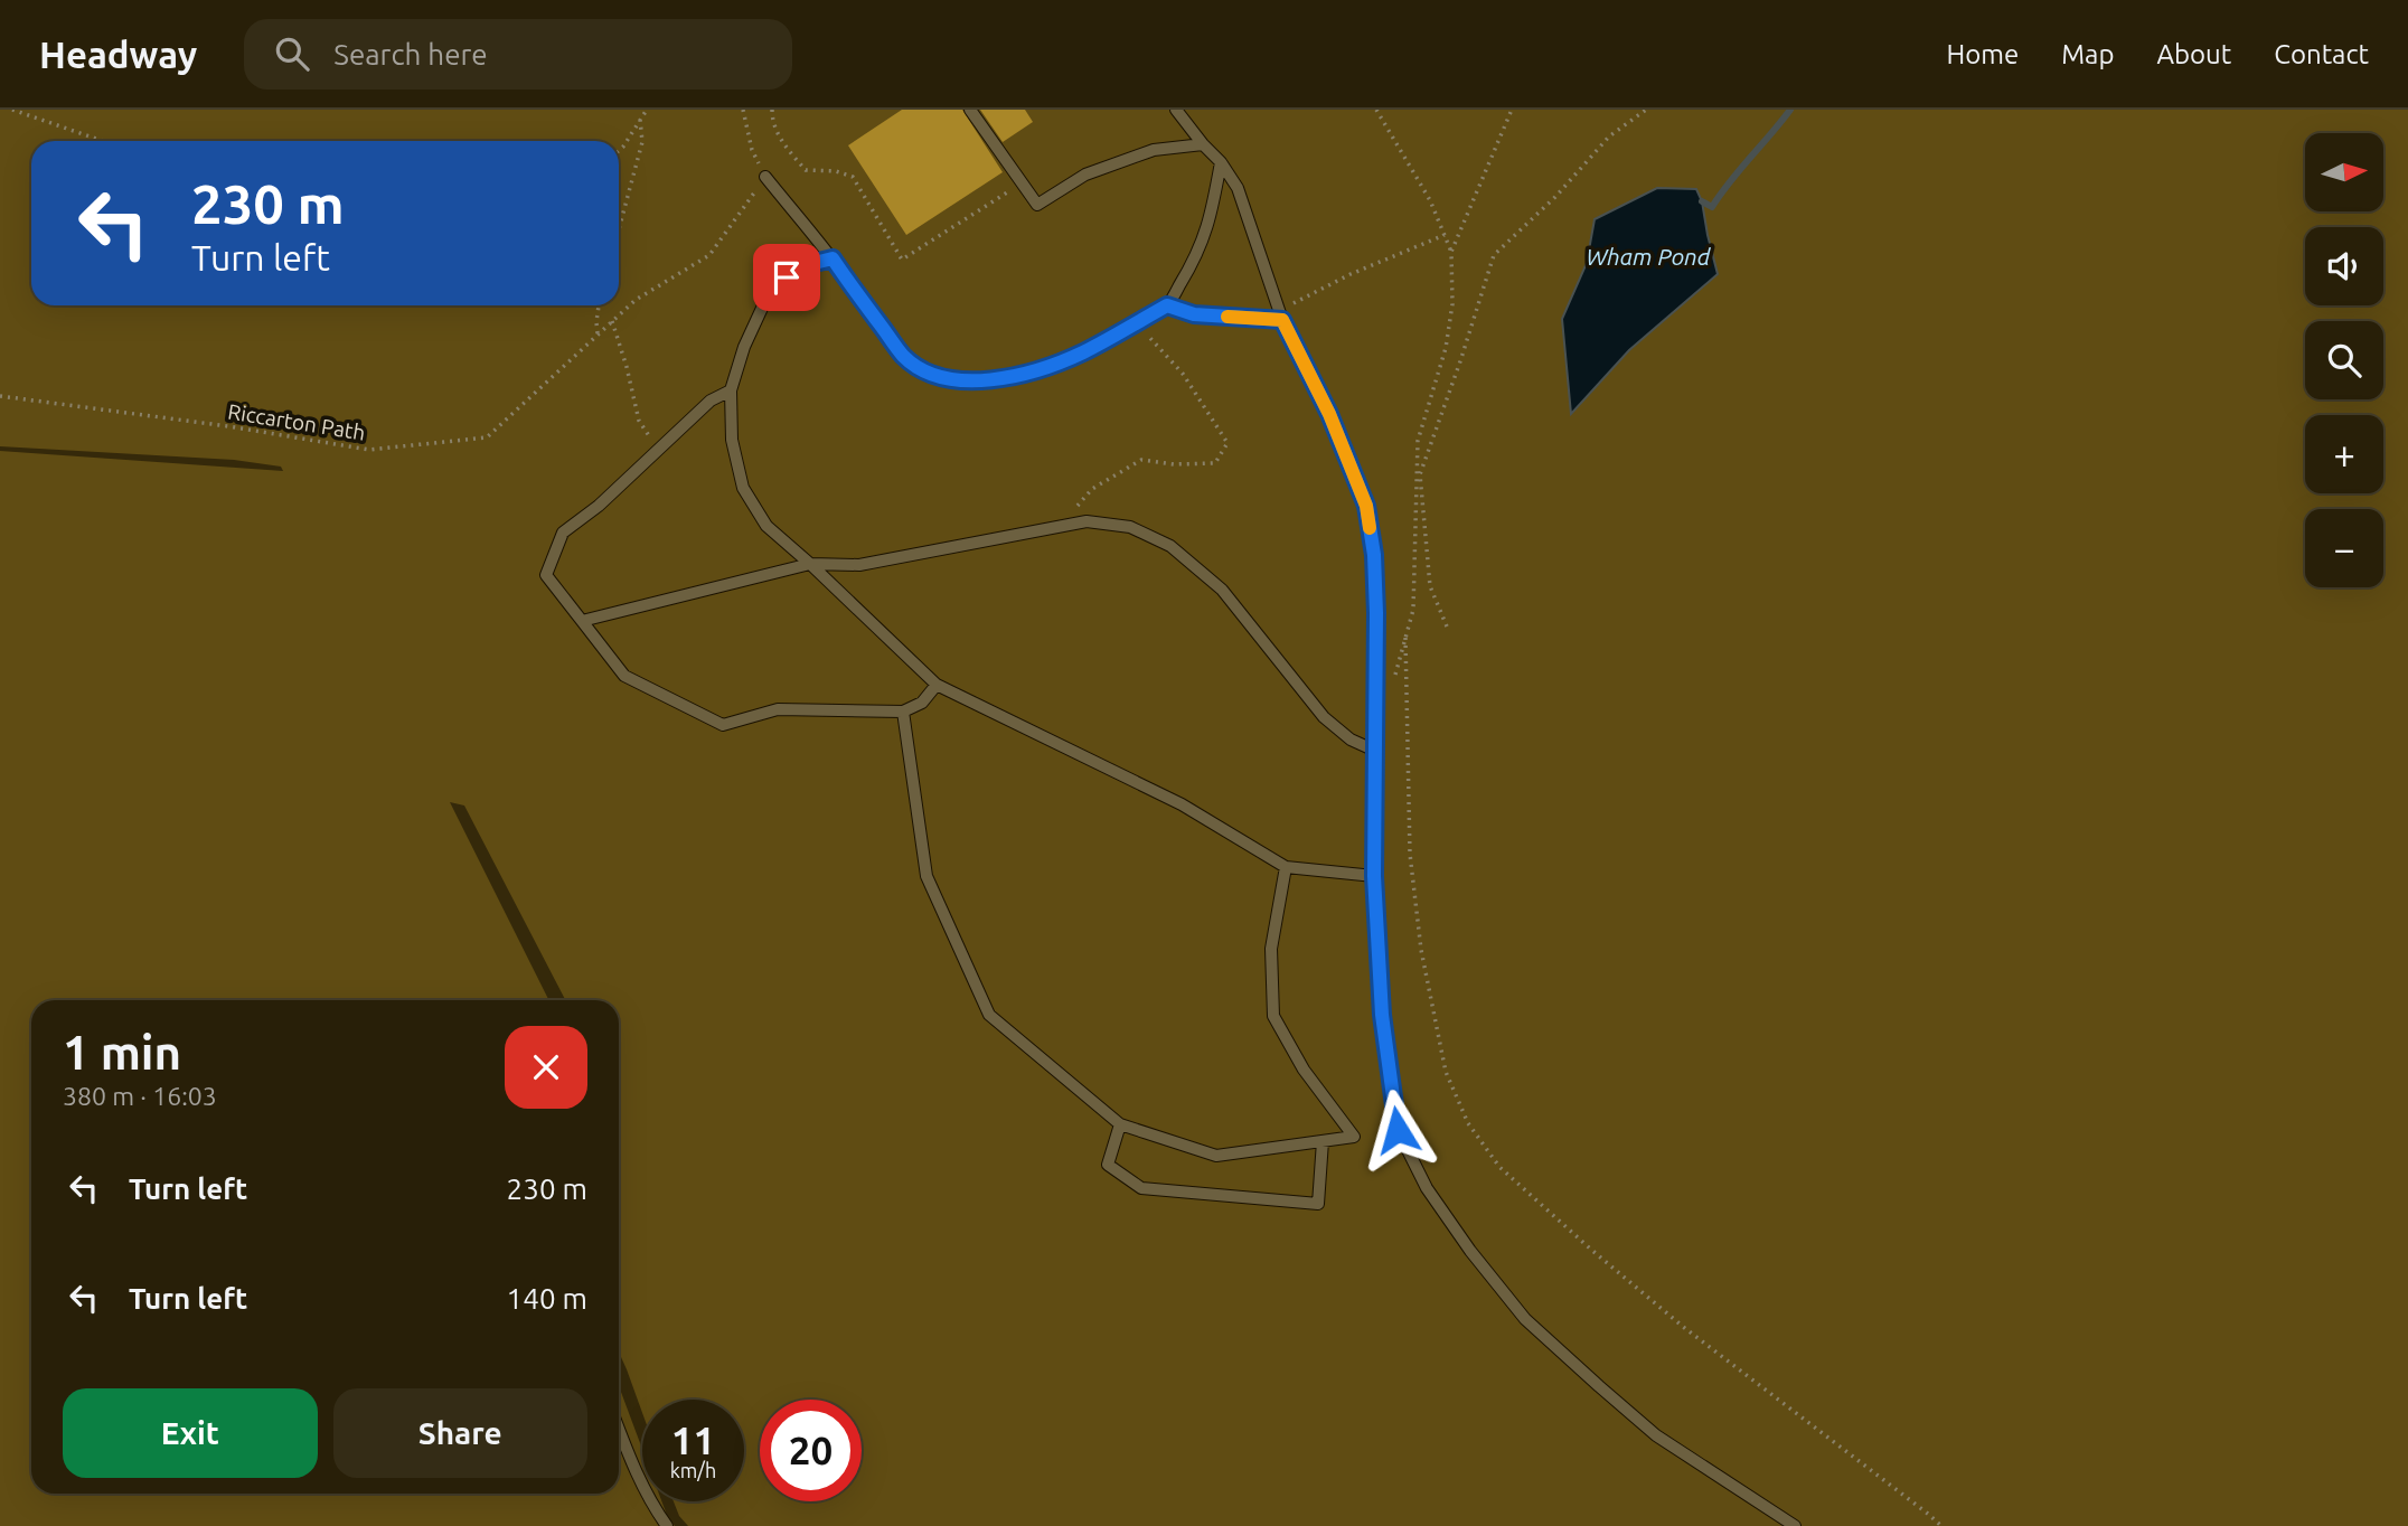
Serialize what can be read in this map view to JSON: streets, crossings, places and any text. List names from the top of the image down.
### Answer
{
  "streets": {
    "path": ["Riccarton Path"]
  },
  "water": ["Wham Pond"],
  "north": "right",
  "page": {
    "header": "Headway",
    "search": "Search here",
    "nav": [
      "Home",
      "Map",
      "About",
      "Contact"
    ],
    "map_buttons": ["+", "−"],
    "turn": ["230 m", "Turn left"],
    "heading": ["1 min", "380 m · 16:03"],
    "list": [
      {
        "name": "Turn left",
        "value": "230 m"
      },
      {
        "name": "Turn left",
        "value": "140 m"
      }
    ],
    "buttons": ["Exit", "Share"],
    "speed": "11 km/h",
    "limit": "20"
  }
}
